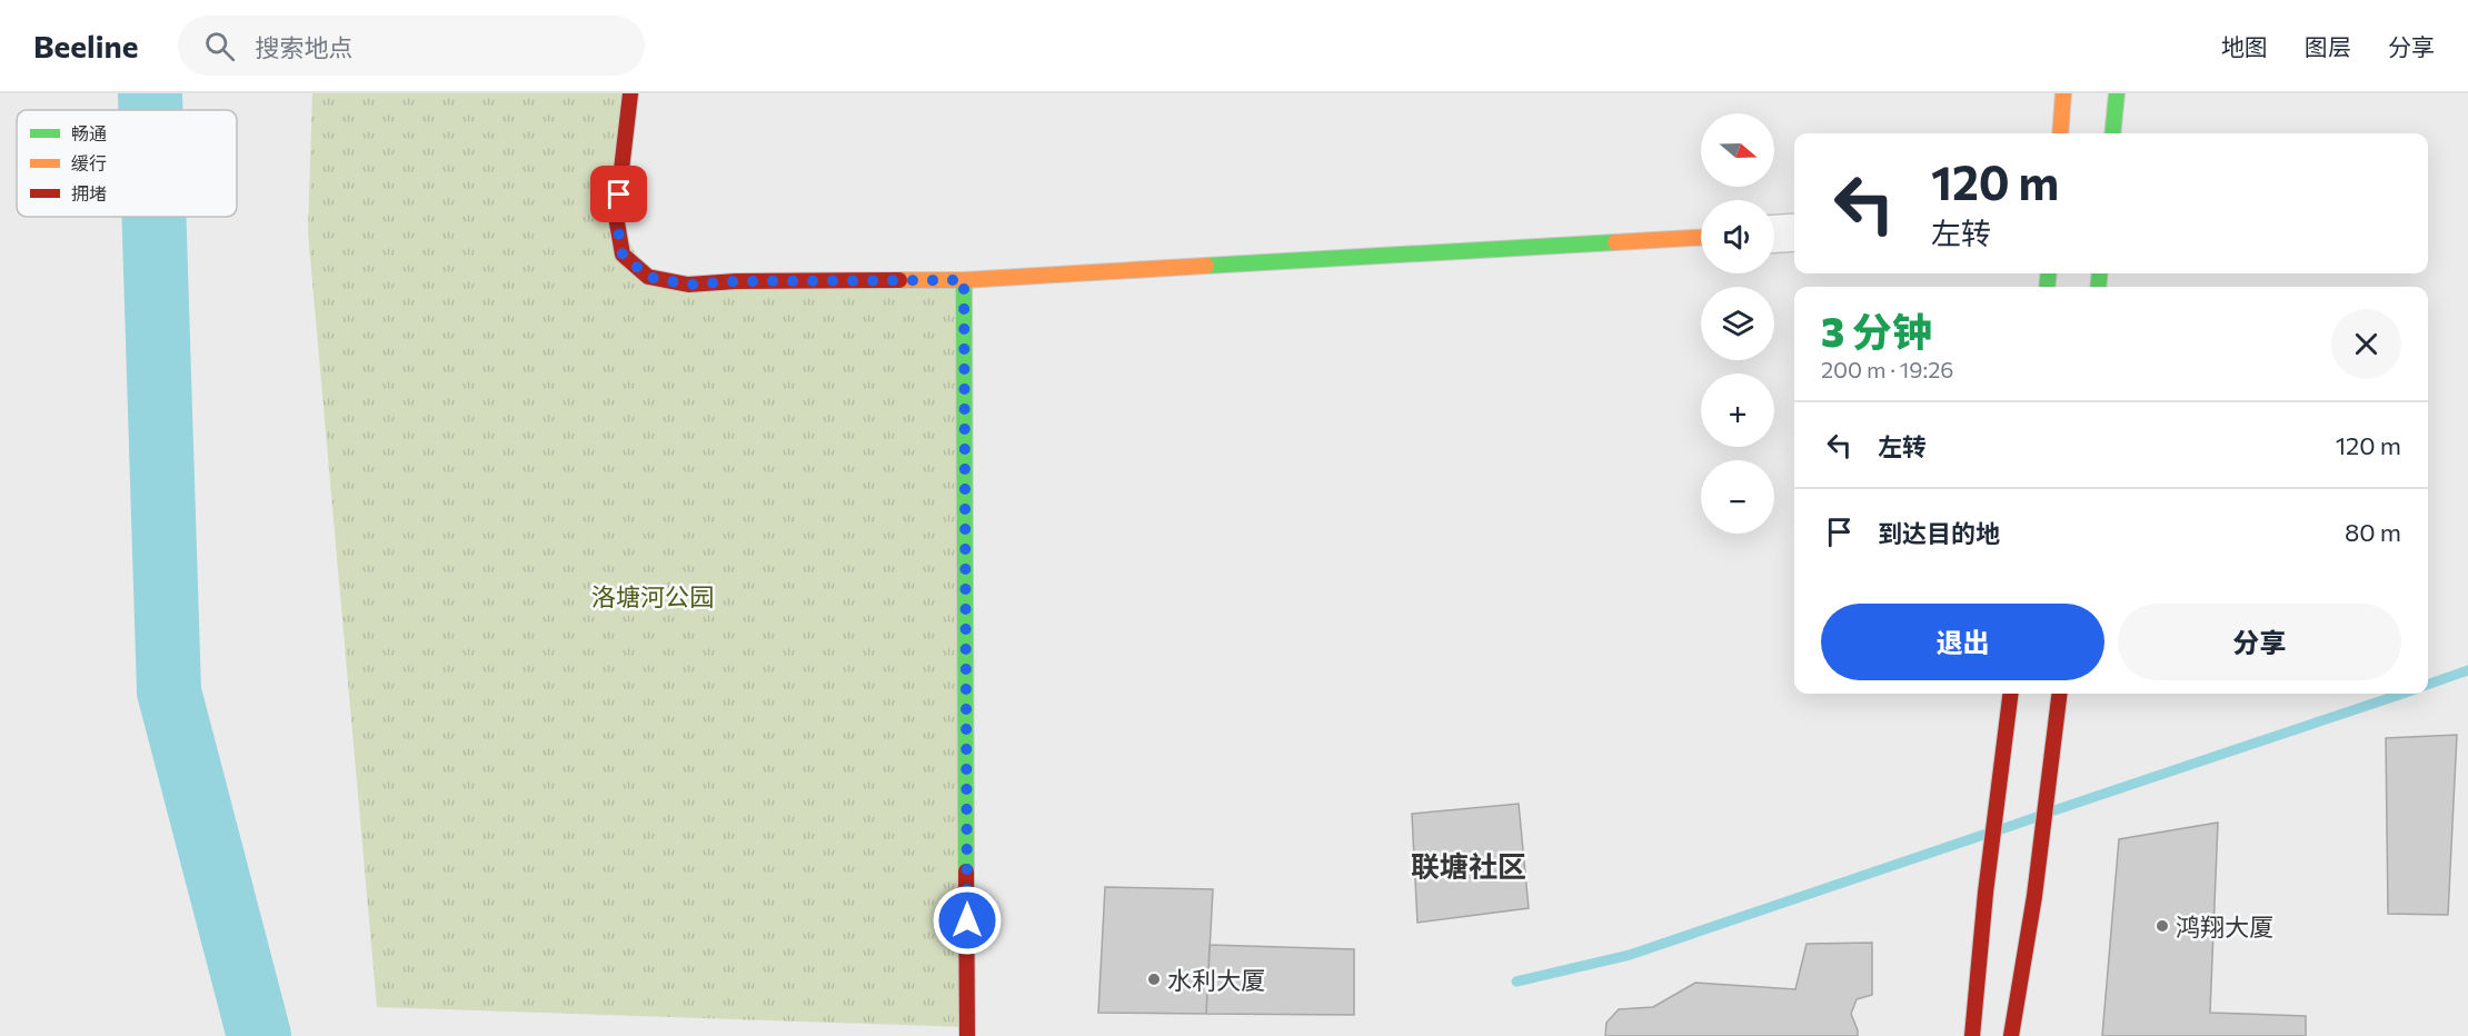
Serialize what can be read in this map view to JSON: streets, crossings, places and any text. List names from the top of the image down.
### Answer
{
  "districts": ["联塘社区"],
  "parks": ["洛塘河公园"],
  "places": ["鸿翔大厦", "水利大厦"],
  "legend": ["畅通", "缓行", "拥堵"],
  "north": "right",
  "page": {
    "header": "Beeline",
    "search": "搜索地点",
    "nav": ["地图", "图层", "分享"],
    "map_buttons": ["+", "−"],
    "turn": ["120 m", "左转"],
    "heading": ["3 分钟", "200 m · 19:26"],
    "list": [
      {
        "name": "左转",
        "value": "120 m"
      },
      {
        "name": "到达目的地",
        "value": "80 m"
      }
    ],
    "buttons": ["退出", "分享"]
  }
}
